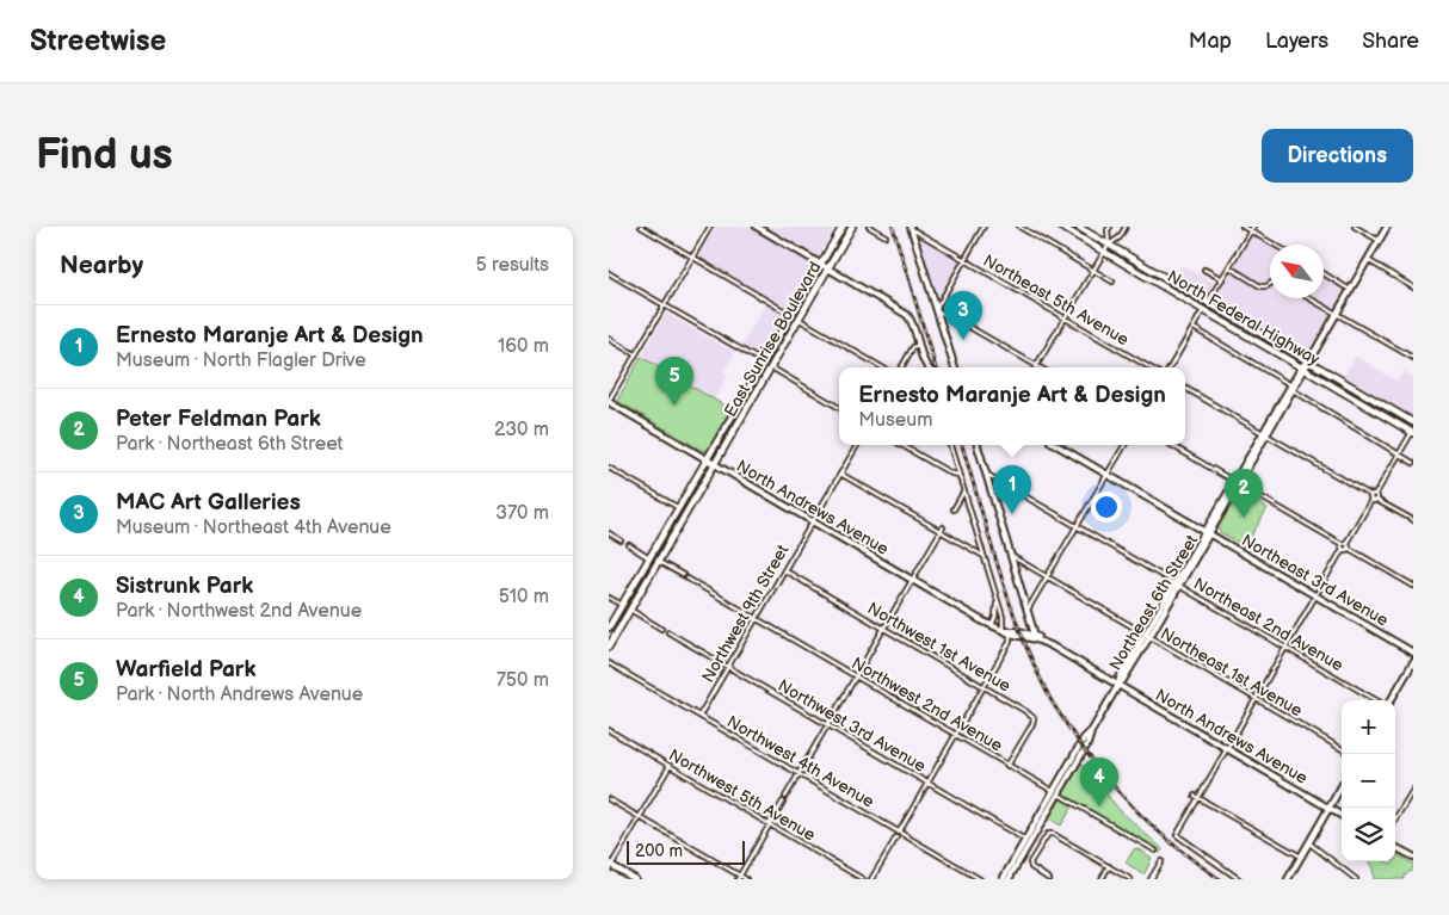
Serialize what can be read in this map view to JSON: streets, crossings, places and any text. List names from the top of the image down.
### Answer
{
  "streets": {
    "main road": [
      "North Federal Highway",
      "East Sunrise Boulevard",
      "North Andrews Avenue",
      "Northeast 3rd Avenue",
      "Northeast 6th Street"
    ],
    "street": [
      "Northeast 5th Avenue",
      "Northwest 9th Street",
      "Northeast 2nd Avenue",
      "Northwest 1st Avenue",
      "Northeast 1st Avenue",
      "Northwest 2nd Avenue",
      "Northwest 3rd Avenue",
      "Northwest 4th Avenue",
      "Northwest 5th Avenue"
    ]
  },
  "crossings": [
    ["North Federal Highway", "Northeast 6th Street"],
    ["East Sunrise Boulevard", "North Andrews Avenue"],
    ["North Andrews Avenue", "Northeast 6th Street"],
    ["North Andrews Avenue", "Northwest 9th Street"],
    ["Northeast 3rd Avenue", "Northeast 6th Street"],
    ["Northeast 6th Street", "Northeast 2nd Avenue"],
    ["Northeast 6th Street", "Northeast 1st Avenue"],
    ["Northeast 6th Street", "Northwest 2nd Avenue"],
    ["Northwest 9th Street", "Northwest 1st Avenue"],
    ["Northwest 9th Street", "Northwest 2nd Avenue"],
    ["Northwest 9th Street", "Northwest 3rd Avenue"],
    ["Northwest 9th Street", "Northwest 4th Avenue"],
    ["Northwest 1st Avenue", "Northwest 2nd Avenue"]
  ],
  "scale_bar": "200 m",
  "north": "top left",
  "page": {
    "header": "Streetwise",
    "nav": ["Map", "Layers", "Share"],
    "buttons": "Directions",
    "title": "Find us",
    "heading": ["Nearby", "5 results"],
    "pins": [
      "3",
      "5",
      "1",
      "2",
      "4"
    ],
    "list": [
      {
        "mark": "1",
        "name": "Ernesto Maranje Art & Design",
        "note": "Museum · North Flagler Drive",
        "value": "160 m"
      },
      {
        "mark": "2",
        "name": "Peter Feldman Park",
        "note": "Park · Northeast 6th Street",
        "value": "230 m"
      },
      {
        "mark": "3",
        "name": "MAC Art Galleries",
        "note": "Museum · Northeast 4th Avenue",
        "value": "370 m"
      },
      {
        "mark": "4",
        "name": "Sistrunk Park",
        "note": "Park · Northwest 2nd Avenue",
        "value": "510 m"
      },
      {
        "mark": "5",
        "name": "Warfield Park",
        "note": "Park · North Andrews Avenue",
        "value": "750 m"
      }
    ],
    "popup": ["Ernesto Maranje Art & Design", "Museum"],
    "map_buttons": ["+", "−"],
    "scale": "200 m"
  }
}
